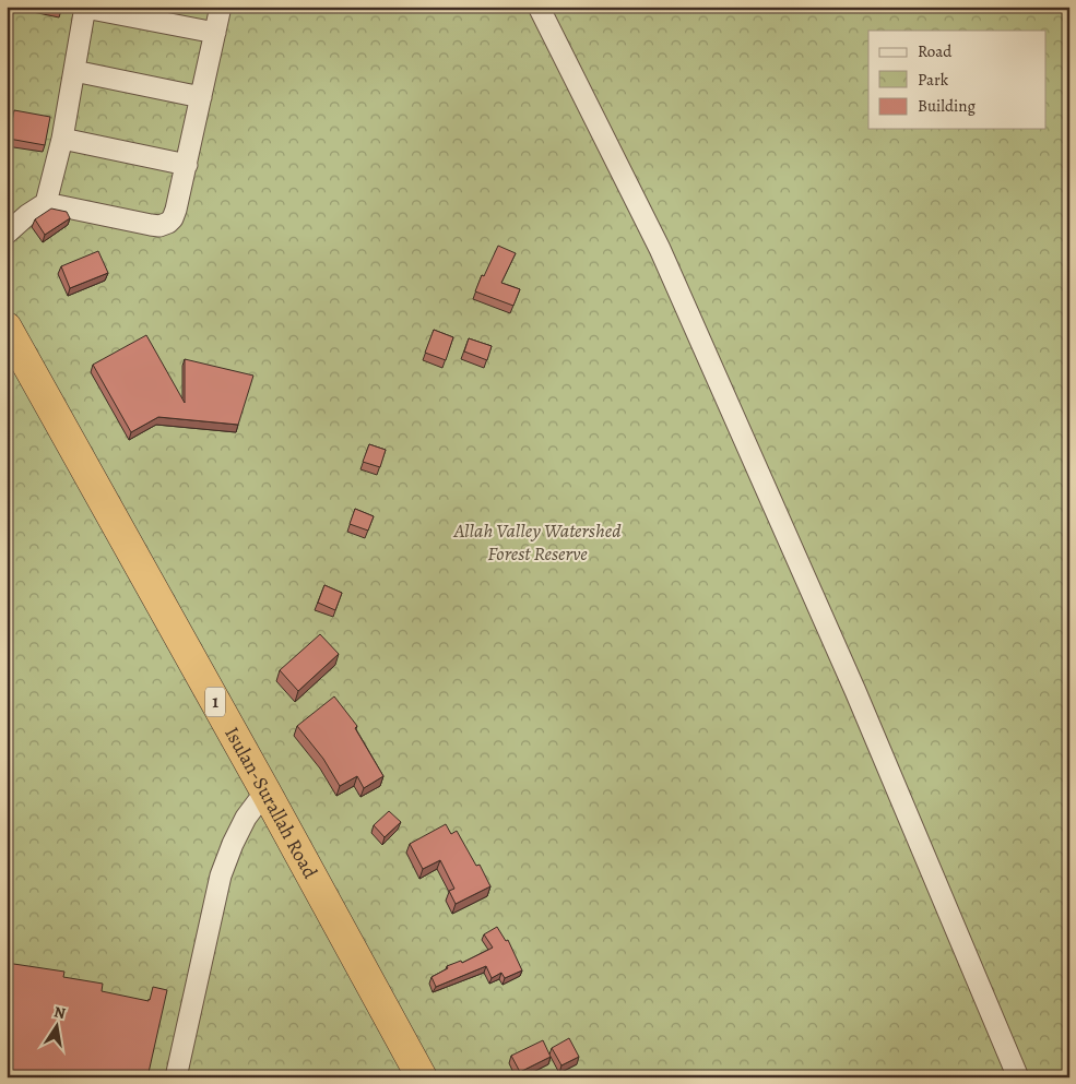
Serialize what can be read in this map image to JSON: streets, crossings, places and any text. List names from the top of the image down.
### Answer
{
  "streets": {
    "highway": ["1", "Isulan-Surallah Road"]
  },
  "parks": ["Allah Valley Watershed Forest Reserve"],
  "legend": ["Road", "Park", "Building"],
  "north": "top"
}
